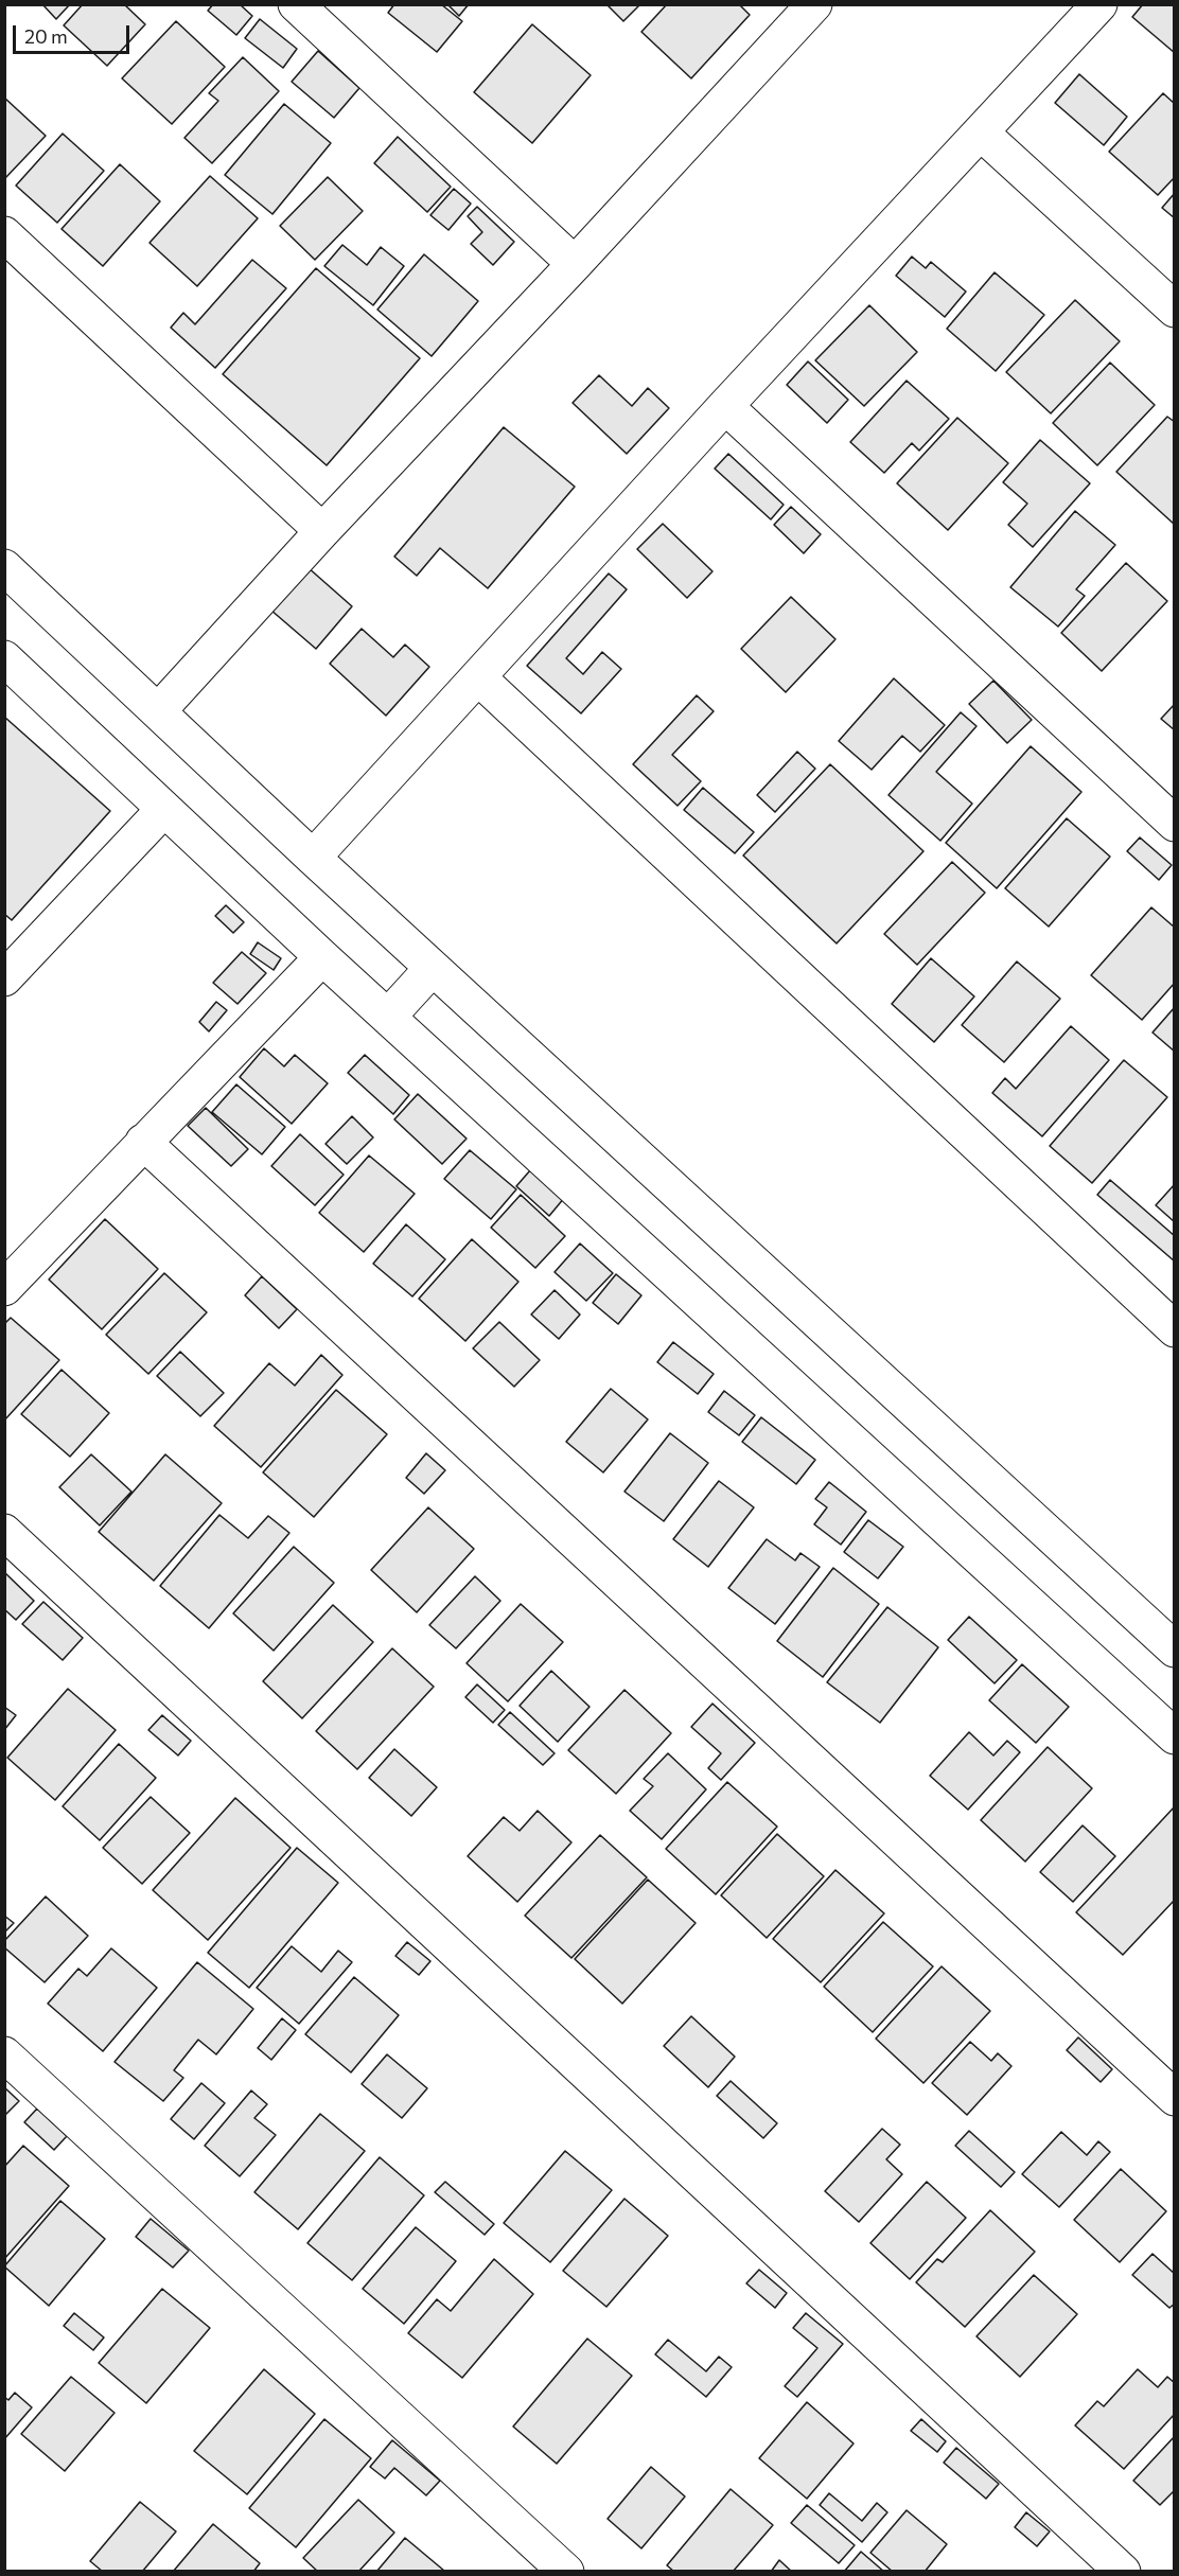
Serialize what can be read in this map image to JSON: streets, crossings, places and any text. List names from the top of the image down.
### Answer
{
  "scale_bar": "20 m"
}
